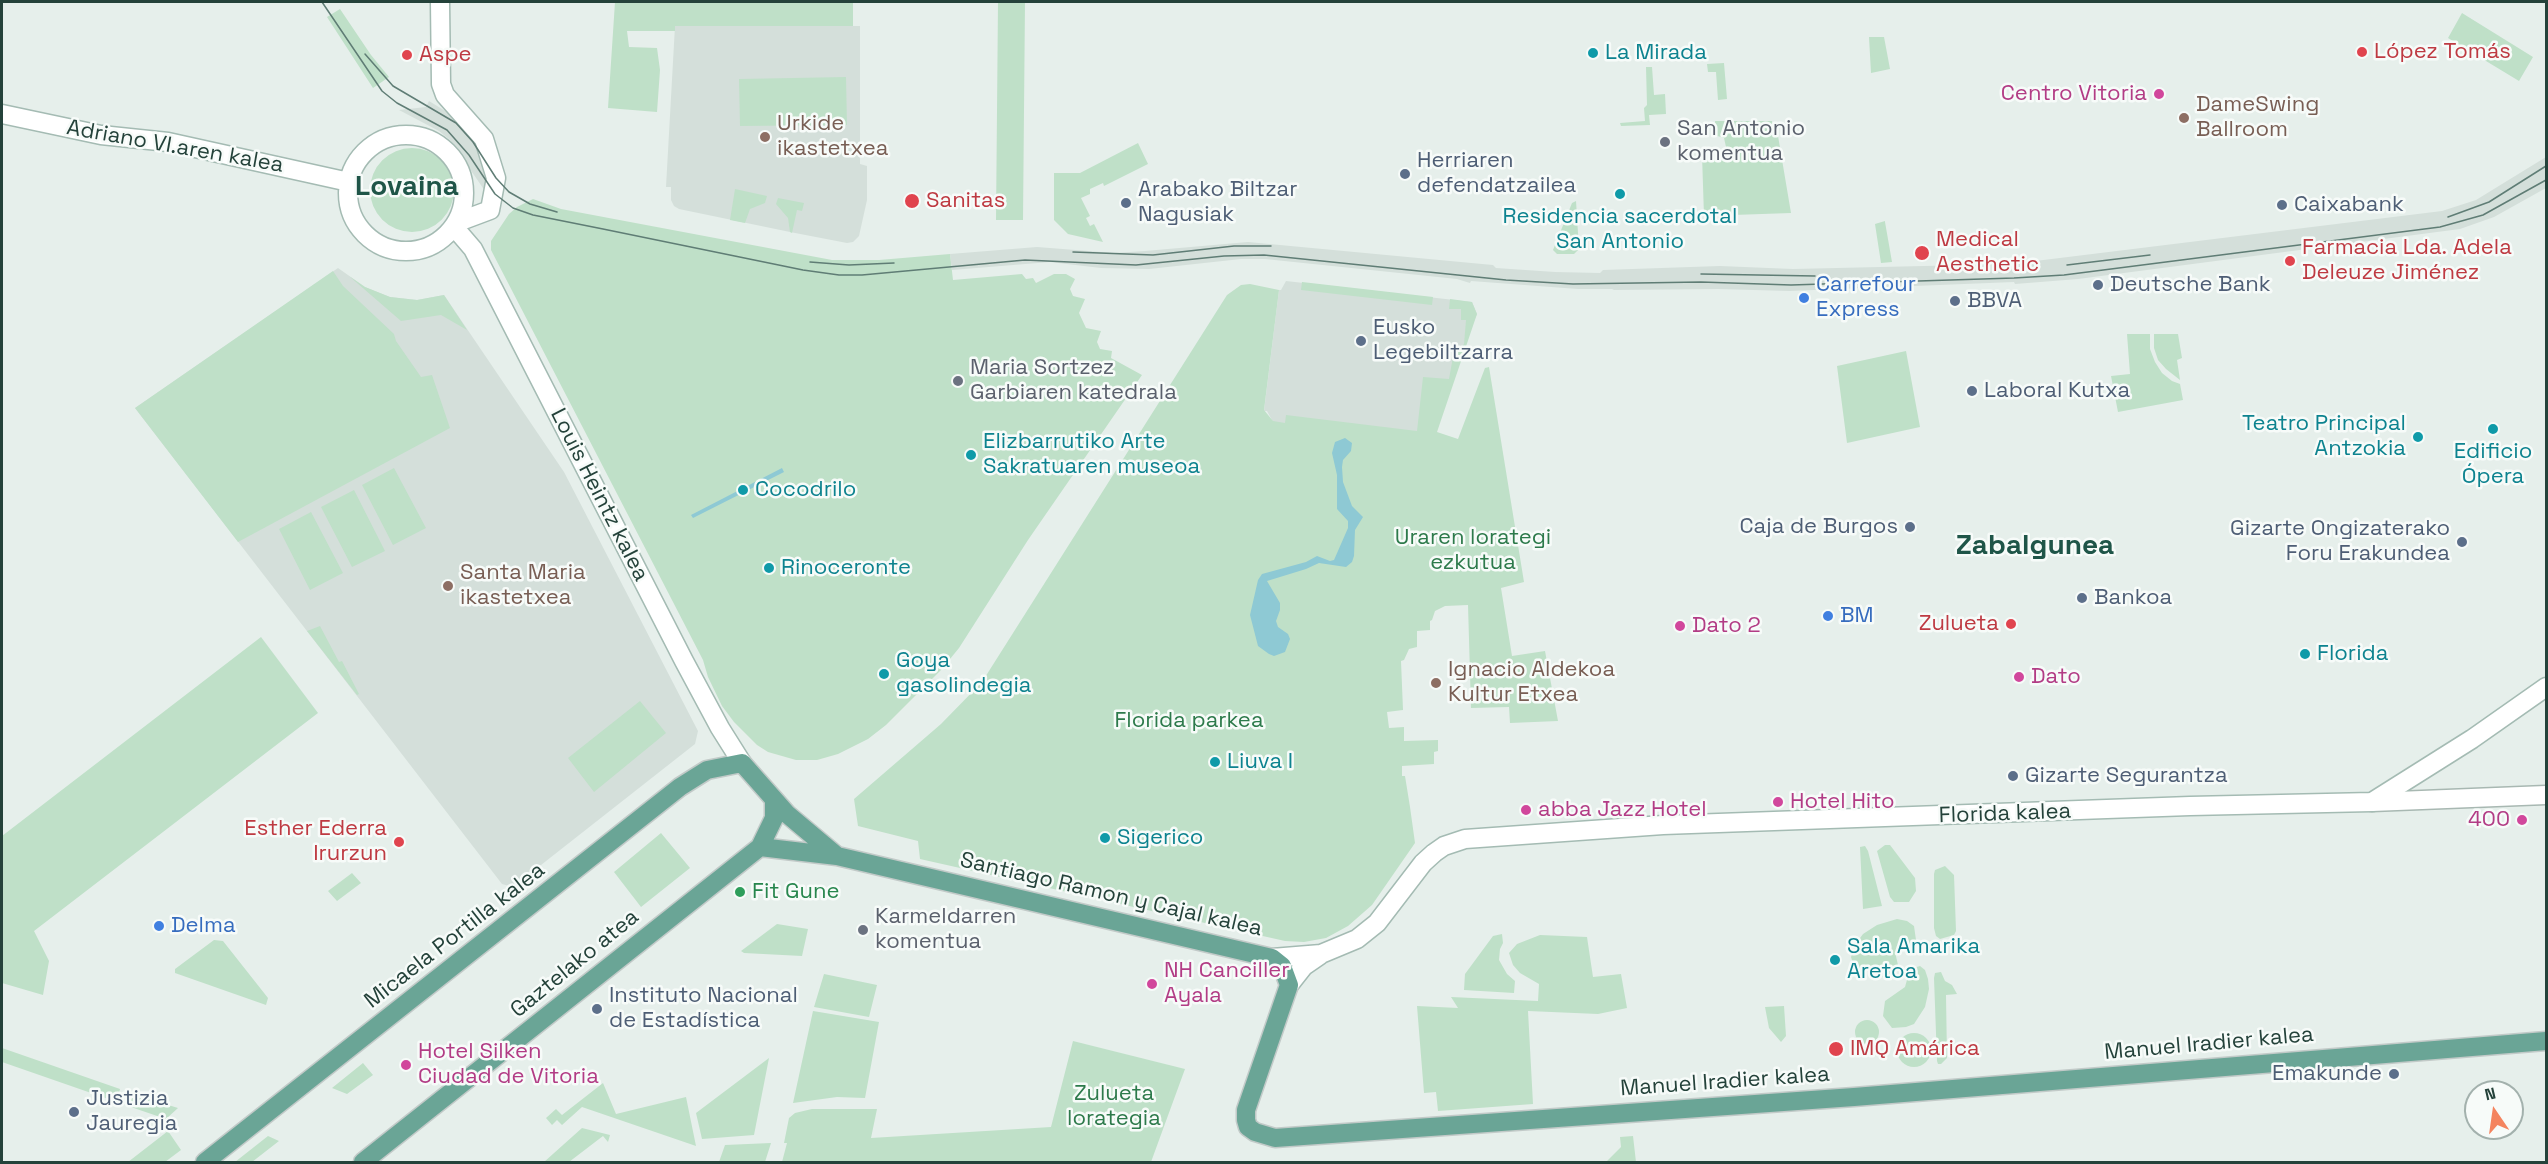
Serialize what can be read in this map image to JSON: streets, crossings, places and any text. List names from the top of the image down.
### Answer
{
  "streets": {
    "main road": [
      "Adriano VI.aren kalea",
      "Louis Heintz kalea",
      "Florida kalea",
      "Santiago Ramon y Cajal kalea",
      "Micaela Portilla kalea",
      "Gaztelako atea",
      "Manuel Iradier kalea"
    ]
  },
  "crossings": [
    ["Adriano VI.aren kalea", "Louis Heintz kalea"],
    ["Louis Heintz kalea", "Santiago Ramon y Cajal kalea"],
    ["Louis Heintz kalea", "Micaela Portilla kalea"],
    ["Florida kalea", "Santiago Ramon y Cajal kalea"],
    ["Santiago Ramon y Cajal kalea", "Micaela Portilla kalea"],
    ["Santiago Ramon y Cajal kalea", "Gaztelako atea"]
  ],
  "districts": ["Lovaina", "Zabalgunea"],
  "parks": ["Uraren lorategi ezkutua", "Florida parkea", "Zulueta lorategia"],
  "places": [
    "López Tomás",
    "La Mirada",
    "Aspe",
    "Centro Vitoria",
    "DameSwing Ballroom",
    "Urkide ikastetxea",
    "San Antonio komentua",
    "Herriaren defendatzailea",
    "Residencia sacerdotal San Antonio",
    "Sanitas",
    "Arabako Biltzar Nagusiak",
    "Caixabank",
    "Medical Aesthetic",
    "Farmacia Lda. Adela Deleuze Jiménez",
    "Deutsche Bank",
    "Carrefour Express",
    "BBVA",
    "Eusko Legebiltzarra",
    "Maria Sortzez Garbiaren katedrala",
    "Laboral Kutxa",
    "Edificio Ópera",
    "Teatro Principal Antzokia",
    "Elizbarrutiko Arte Sakratuaren museoa",
    "Cocodrilo",
    "Caja de Burgos",
    "Gizarte Ongizaterako Foru Erakundea",
    "Rinoceronte",
    "Santa Maria ikastetxea",
    "Bankoa",
    "BM",
    "Zulueta",
    "Dato 2",
    "Florida",
    "Goya gasolindegia",
    "Dato",
    "Ignacio Aldekoa Kultur Etxea",
    "Liuva I",
    "Gizarte Segurantza",
    "Hotel Hito",
    "abba Jazz Hotel",
    "400",
    "Sigerico",
    "Esther Ederra Irurzun",
    "Fit Gune",
    "Delma",
    "Karmeldarren komentua",
    "Sala Amarika Aretoa",
    "NH Canciller Ayala",
    "Instituto Nacional de Estadística",
    "IMQ Amárica",
    "Hotel Silken Ciudad de Vitoria",
    "Emakunde",
    "Justizia Jauregia"
  ],
  "north": "top"
}
